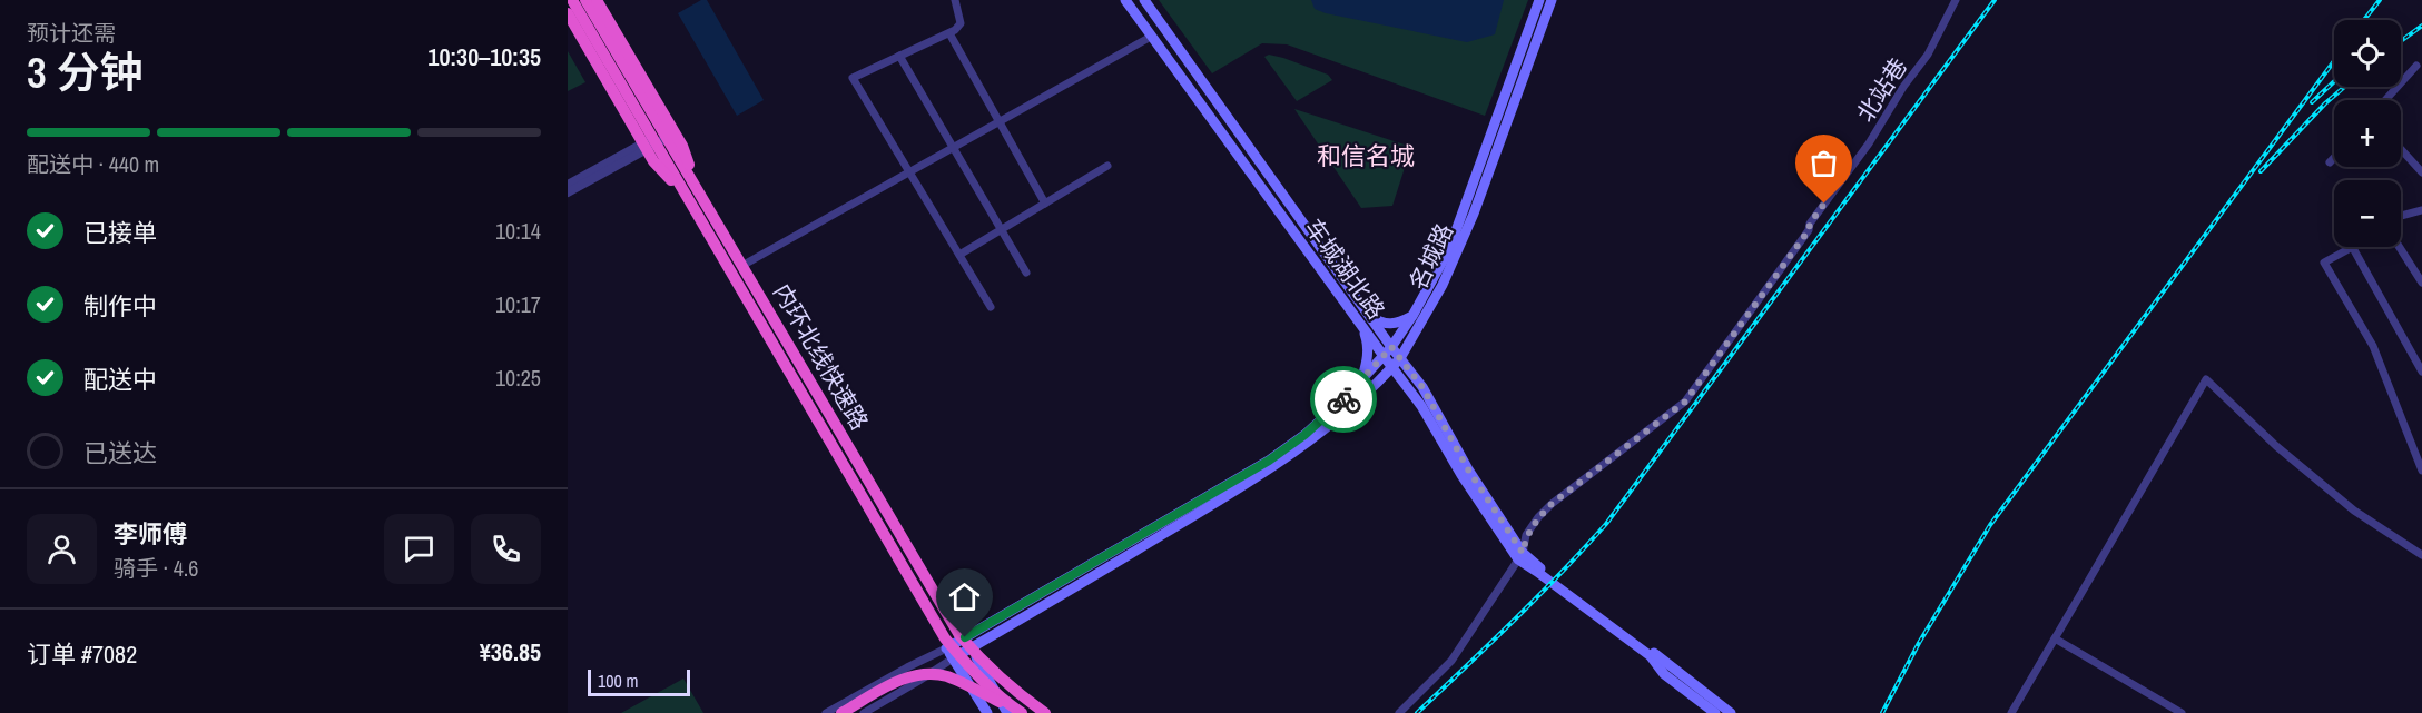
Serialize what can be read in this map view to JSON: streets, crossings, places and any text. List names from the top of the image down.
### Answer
{
  "streets": {
    "highway": ["内环北线快速路"],
    "main road": ["名城路", "车城湖北路"],
    "street": ["北站巷"]
  },
  "crossings": [
    ["北站巷", "车城湖北路"],
    ["名城路", "车城湖北路"]
  ],
  "districts": ["和信名城"],
  "scale_bar": "100 m",
  "page": {
    "heading": ["3 分钟", "预计还需", "10:30–10:35"],
    "panel": [
      "李师傅",
      "骑手 · 4.6",
      "订单 #7082",
      "¥36.85"
    ],
    "map_buttons": ["+", "−"],
    "bar": "配送中 · 440 m",
    "list": [
      ["已接单", "10:14"],
      ["制作中", "10:17"],
      ["配送中", "10:25"],
      "已送达"
    ],
    "scale": "100 m"
  }
}
